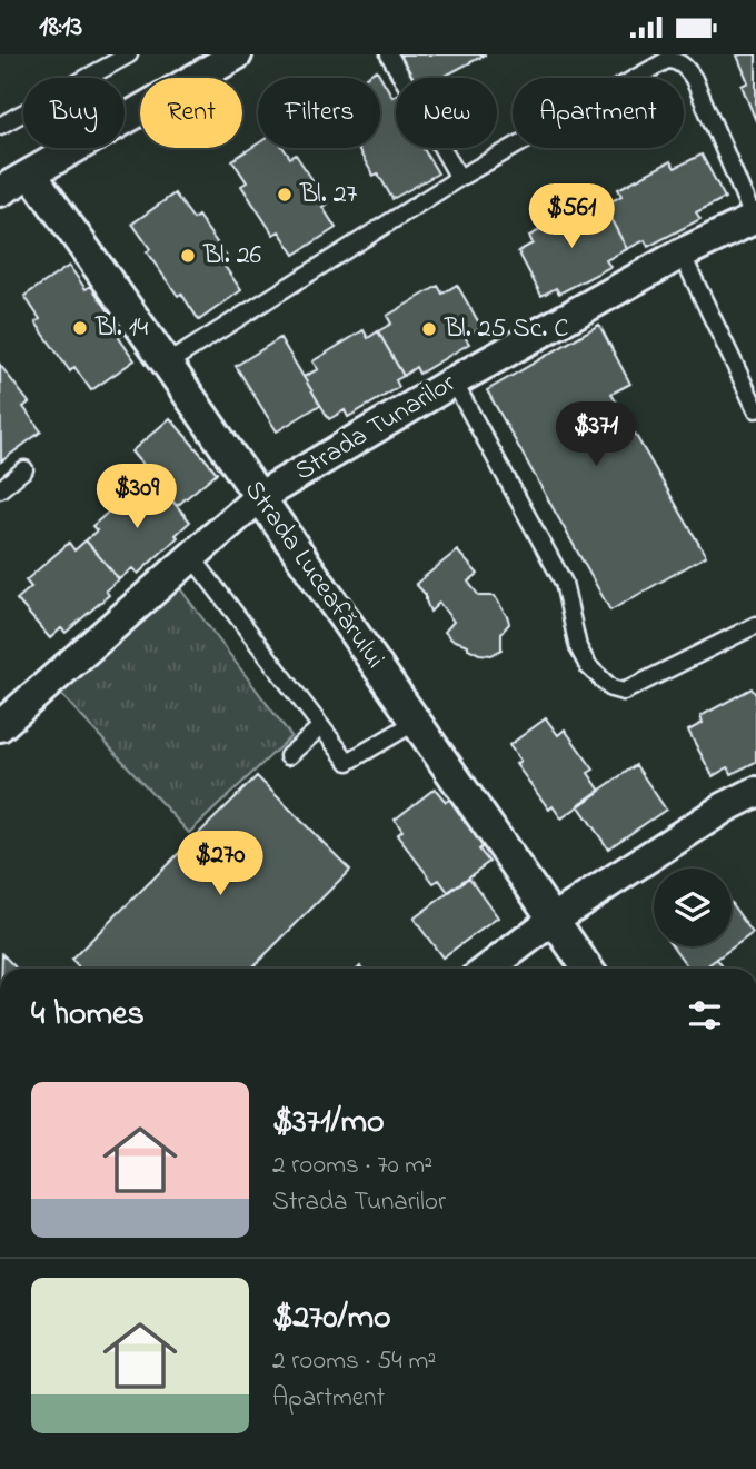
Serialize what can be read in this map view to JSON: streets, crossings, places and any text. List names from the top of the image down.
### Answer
{
  "streets": {
    "street": ["Strada Tunarilor", "Strada Luceafărului"]
  },
  "crossings": [
    ["Strada Tunarilor", "Strada Luceafărului"]
  ],
  "places": [
    "Bl. 27",
    "Bl. 26",
    "Bl. 14",
    "Bl. 25 Sc. C"
  ],
  "page": {
    "status": "18:13",
    "chip": [
      "Buy",
      "Rent",
      "Filters",
      "New",
      "Apartment"
    ],
    "price": [
      "$561",
      "$371",
      "$309",
      "$270"
    ],
    "heading": "4 homes",
    "list": [
      {
        "name": "$371/mo",
        "note": "2 rooms · 70 m² · Strada Tunarilor"
      },
      {
        "name": "$270/mo",
        "note": "2 rooms · 54 m² · Apartment"
      }
    ]
  }
}
